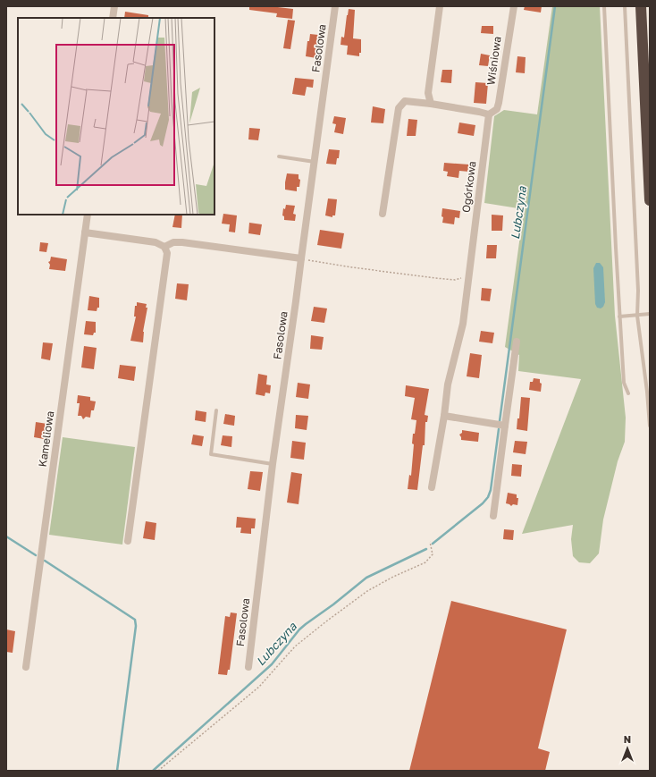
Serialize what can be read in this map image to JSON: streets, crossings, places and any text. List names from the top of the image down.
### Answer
{
  "streets": {
    "street": [
      "Fasolowa",
      "Wiśniowa",
      "Ogórkowa",
      "Kameliowa"
    ]
  },
  "crossings": [
    ["Wiśniowa", "Ogórkowa"]
  ],
  "water": ["Lubczyna"],
  "north": "top"
}
